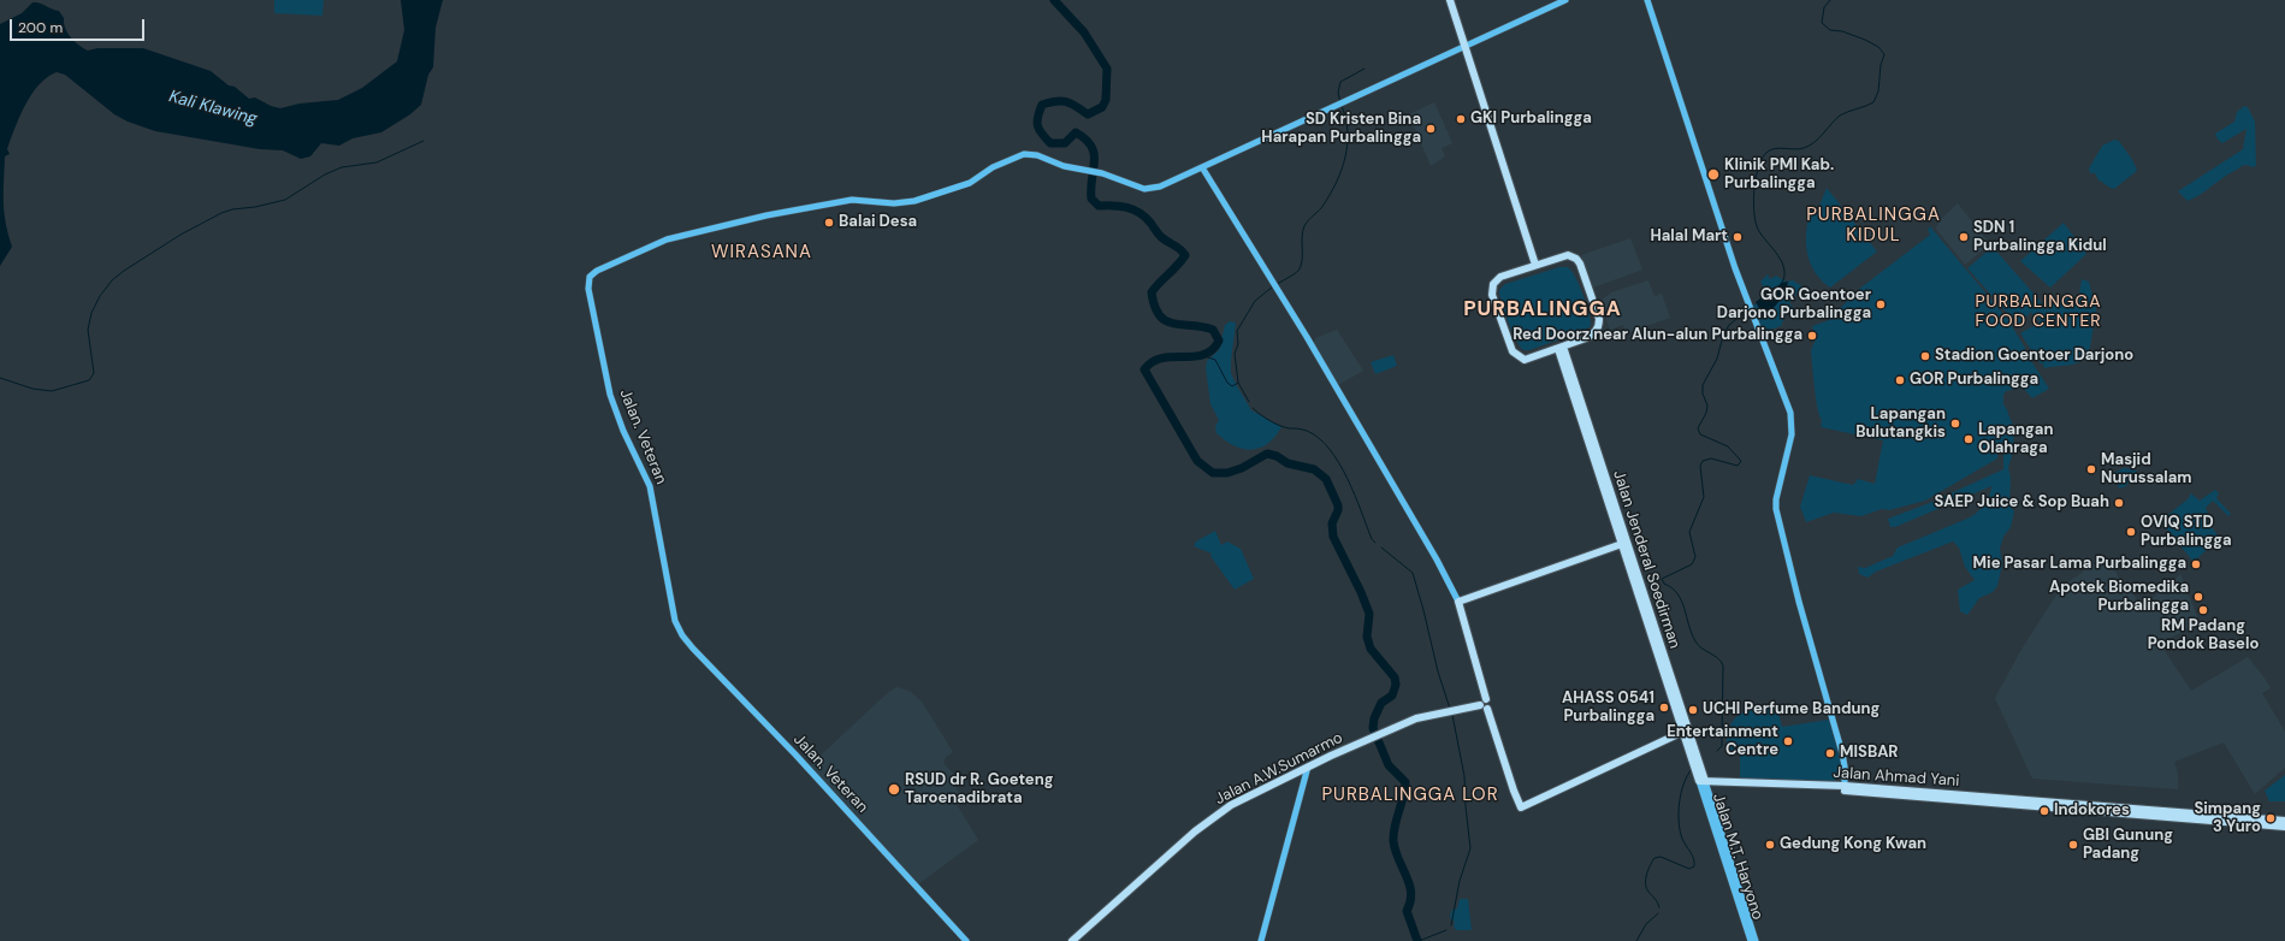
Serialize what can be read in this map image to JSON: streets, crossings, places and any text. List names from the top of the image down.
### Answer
{
  "streets": {
    "main road": ["Jalan Jenderal Soedirman", "Jalan A.W.Sumarmo", "Jalan Ahmad Yani"],
    "street": ["Jalan. Veteran", "Jalan M.T. Haryono"]
  },
  "crossings": [
    ["Jalan Jenderal Soedirman", "Jalan Ahmad Yani"],
    ["Jalan Jenderal Soedirman", "Jalan M.T. Haryono"],
    ["Jalan Ahmad Yani", "Jalan M.T. Haryono"]
  ],
  "districts": [
    "PURBALINGGA KIDUL",
    "WIRASANA",
    "PURBALINGGA FOOD CENTER",
    "PURBALINGGA",
    "PURBALINGGA LOR"
  ],
  "water": ["Kali Klawing"],
  "places": [
    "GKI Purbalingga",
    "SD Kristen Bina Harapan Purbalingga",
    "Klinik PMI Kab. Purbalingga",
    "Balai Desa",
    "Halal Mart",
    "SDN 1 Purbalingga Kidul",
    "GOR Goentoer Darjono Purbalingga",
    "Red Doorz near Alun-alun Purbalingga",
    "Stadion Goentoer Darjono",
    "GOR Purbalingga",
    "Lapangan Bulutangkis",
    "Lapangan Olahraga",
    "Masjid Nurussalam",
    "SAEP Juice & Sop Buah",
    "OVIQ STD Purbalingga",
    "Mie Pasar Lama Purbalingga",
    "Apotek Biomedika Purbalingga",
    "RM Padang Pondok Baselo",
    "AHASS 0541 Purbalingga",
    "UCHI Perfume Bandung",
    "Entertainment Centre",
    "MISBAR",
    "RSUD dr R. Goeteng Taroenadibrata",
    "Indokores",
    "Simpang 3 Yuro",
    "Gedung Kong Kwan",
    "GBI Gunung Padang"
  ],
  "scale_bar": "200 m"
}
